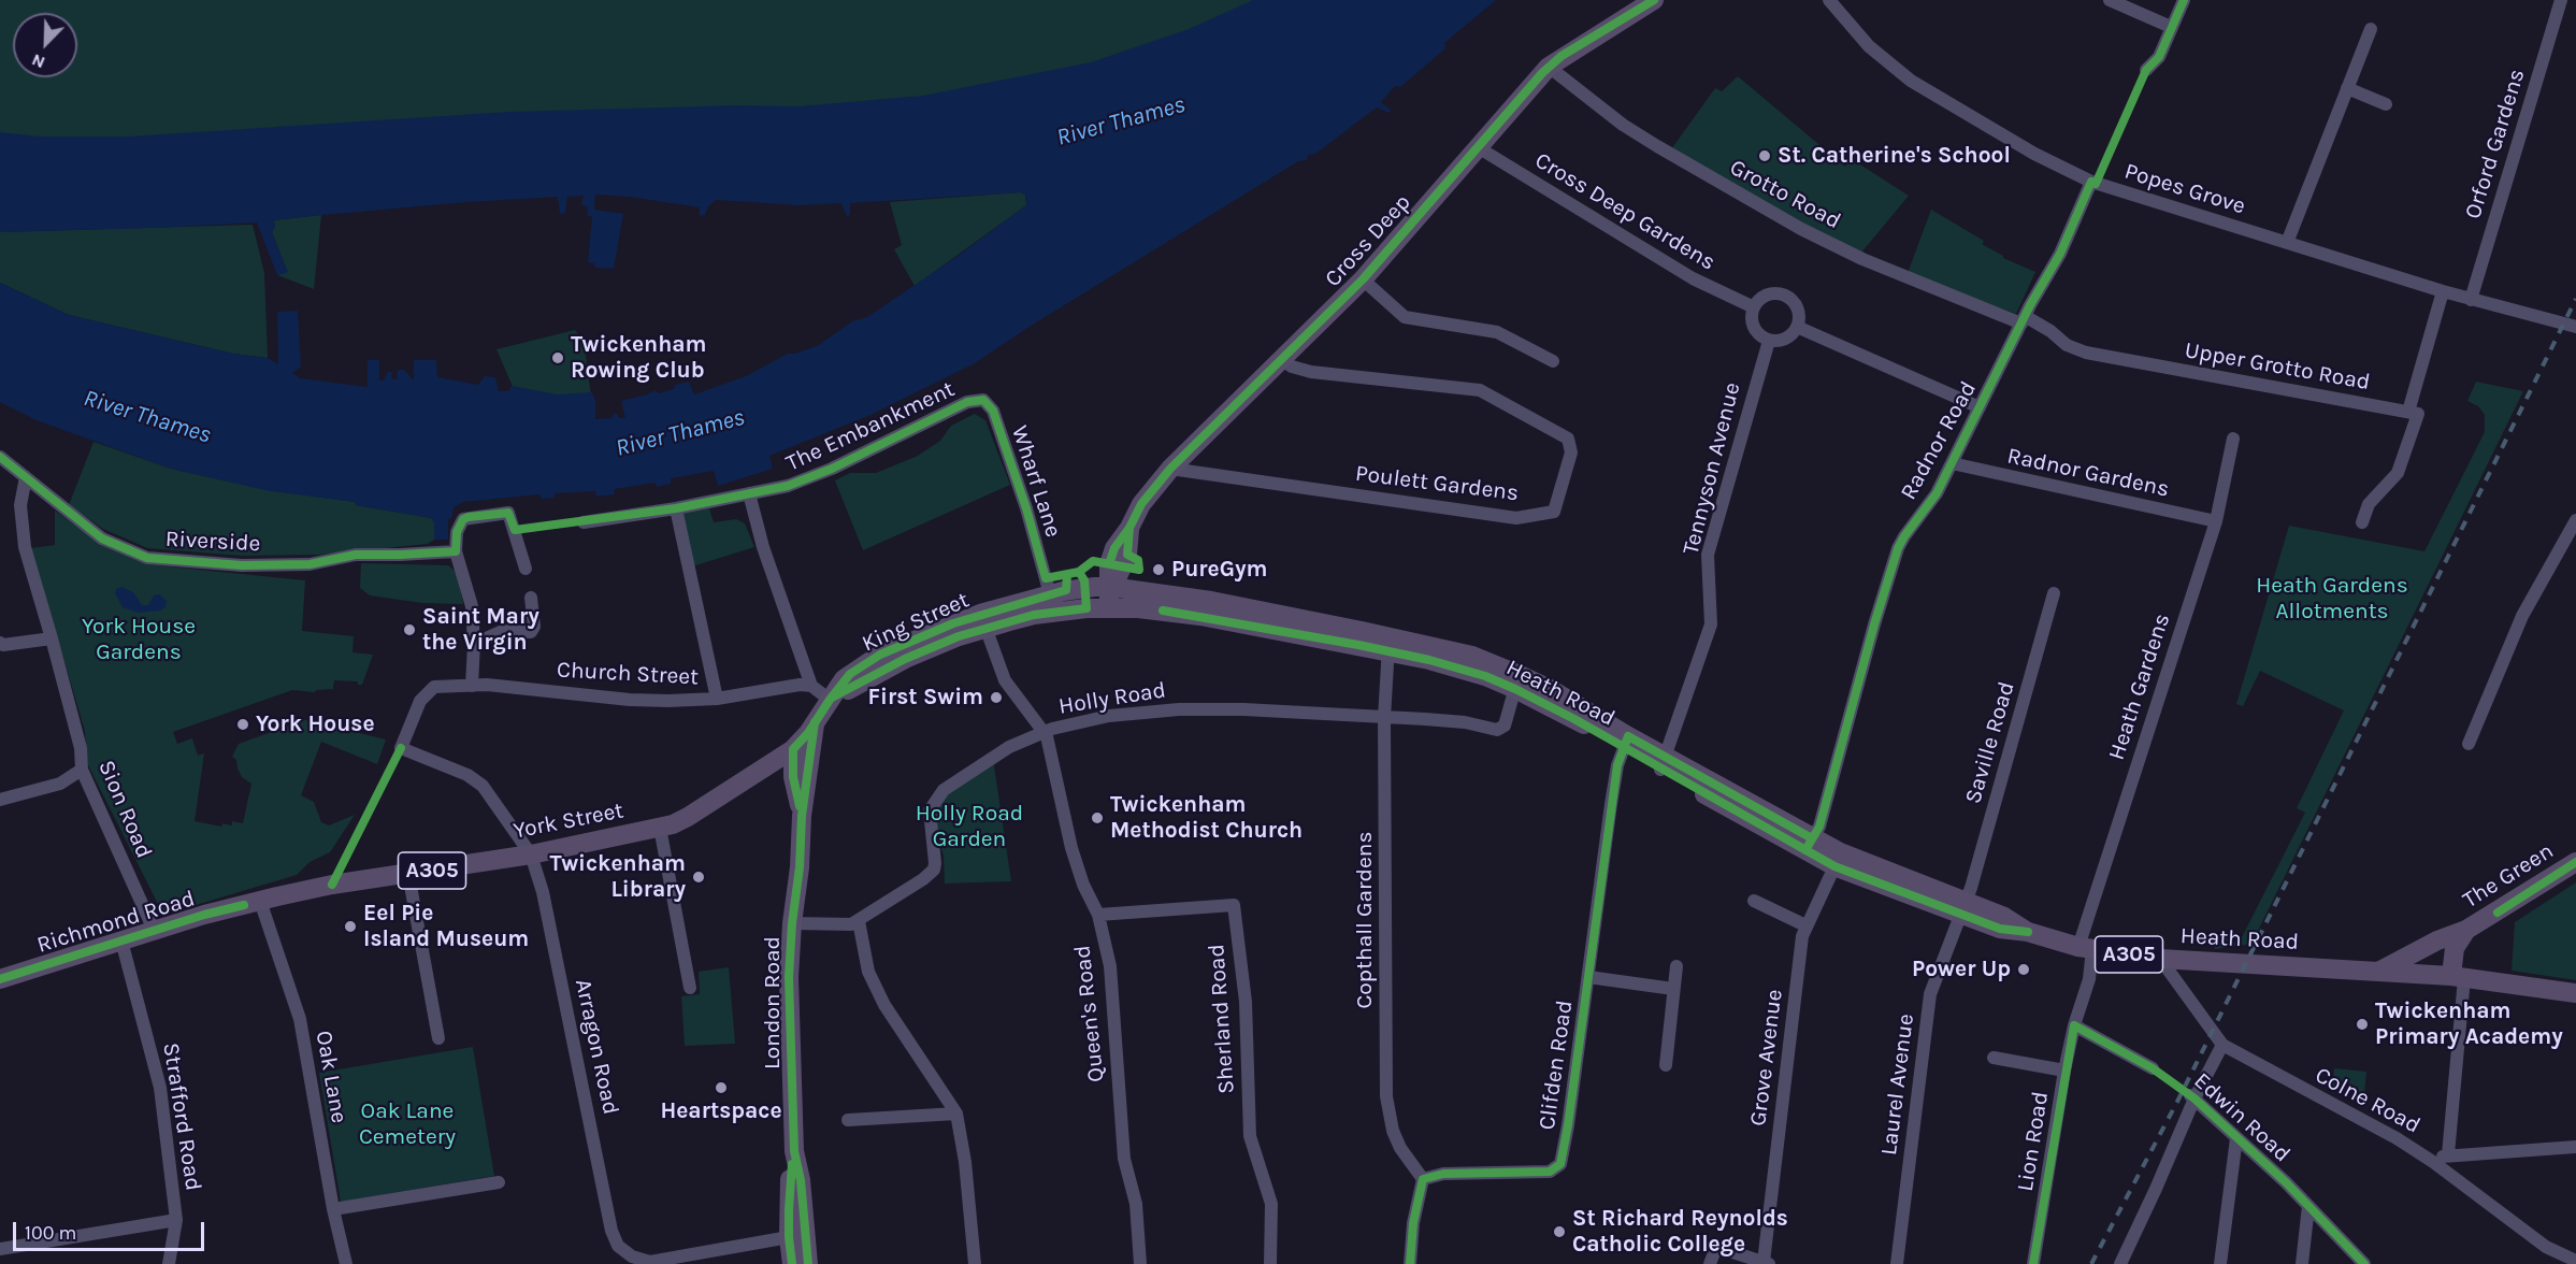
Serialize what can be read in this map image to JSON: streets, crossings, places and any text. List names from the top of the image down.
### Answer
{
  "streets": {
    "main road": [
      "Cross Deep",
      "King Street",
      "Heath Road",
      "York Street",
      "A305",
      "The Green",
      "Richmond Road",
      "London Road"
    ],
    "street": [
      "Orford Gardens",
      "Popes Grove",
      "Grotto Road",
      "Cross Deep Gardens",
      "Upper Grotto Road",
      "The Embankment",
      "Radnor Road",
      "Tennyson Avenue",
      "Radnor Gardens",
      "Wharf Lane",
      "Poulett Gardens",
      "Riverside",
      "Church Street",
      "Heath Gardens",
      "Holly Road",
      "Saville Road",
      "Sion Road",
      "Copthall Gardens",
      "Queen's Road",
      "Sherland Road",
      "Arragon Road",
      "Grove Avenue",
      "Clifden Road",
      "Oak Lane",
      "Laurel Avenue",
      "Colne Road",
      "Strafford Road",
      "Edwin Road",
      "Lion Road"
    ]
  },
  "crossings": [
    ["Orford Gardens", "Popes Grove"],
    ["Popes Grove", "Radnor Road"],
    ["Grotto Road", "Cross Deep"],
    ["Grotto Road", "Upper Grotto Road"],
    ["Grotto Road", "Radnor Road"],
    ["Cross Deep Gardens", "Cross Deep"],
    ["Cross Deep Gardens", "Tennyson Avenue"],
    ["Cross Deep", "Poulett Gardens"],
    ["Cross Deep", "King Street"],
    ["Cross Deep", "Heath Road"],
    ["Upper Grotto Road", "Radnor Road"],
    ["The Embankment", "Wharf Lane"],
    ["Radnor Road", "Radnor Gardens"],
    ["Radnor Road", "Heath Road"],
    ["Tennyson Avenue", "Heath Road"],
    ["Radnor Gardens", "Heath Gardens"],
    ["Wharf Lane", "King Street"],
    ["Riverside", "Sion Road"],
    ["King Street", "Heath Road"],
    ["King Street", "London Road"],
    ["King Street", "Queen's Road"],
    ["Church Street", "Arragon Road"],
    ["Heath Gardens", "Heath Road"],
    ["Heath Gardens", "Lion Road"],
    ["Heath Road", "Holly Road"],
    ["Heath Road", "Saville Road"],
    ["Heath Road", "The Green"],
    ["Heath Road", "Copthall Gardens"],
    ["Heath Road", "Grove Avenue"],
    ["Heath Road", "Clifden Road"],
    ["Heath Road", "Laurel Avenue"],
    ["Heath Road", "Colne Road"],
    ["Heath Road", "Lion Road"],
    ["Holly Road", "Copthall Gardens"],
    ["Holly Road", "London Road"],
    ["Holly Road", "Queen's Road"],
    ["Saville Road", "Laurel Avenue"],
    ["Sion Road", "Richmond Road"],
    ["York Street", "Richmond Road"],
    ["York Street", "London Road"],
    ["York Street", "Arragon Road"],
    ["Copthall Gardens", "Clifden Road"],
    ["Richmond Road", "Oak Lane"],
    ["Richmond Road", "Strafford Road"],
    ["London Road", "Arragon Road"],
    ["Queen's Road", "Sherland Road"]
  ],
  "water": ["River Thames"],
  "parks": [
    "Heath Gardens Allotments",
    "York House Gardens",
    "Holly Road Garden",
    "Oak Lane Cemetery"
  ],
  "places": [
    "St. Catherine's School",
    "Twickenham Rowing Club",
    "PureGym",
    "Saint Mary the Virgin",
    "First Swim",
    "York House",
    "Twickenham Methodist Church",
    "Twickenham Library",
    "Eel Pie Island Museum",
    "Power Up",
    "Twickenham Primary Academy",
    "Heartspace",
    "St Richard Reynolds Catholic College"
  ],
  "scale_bar": "100 m",
  "north": "bottom left"
}
